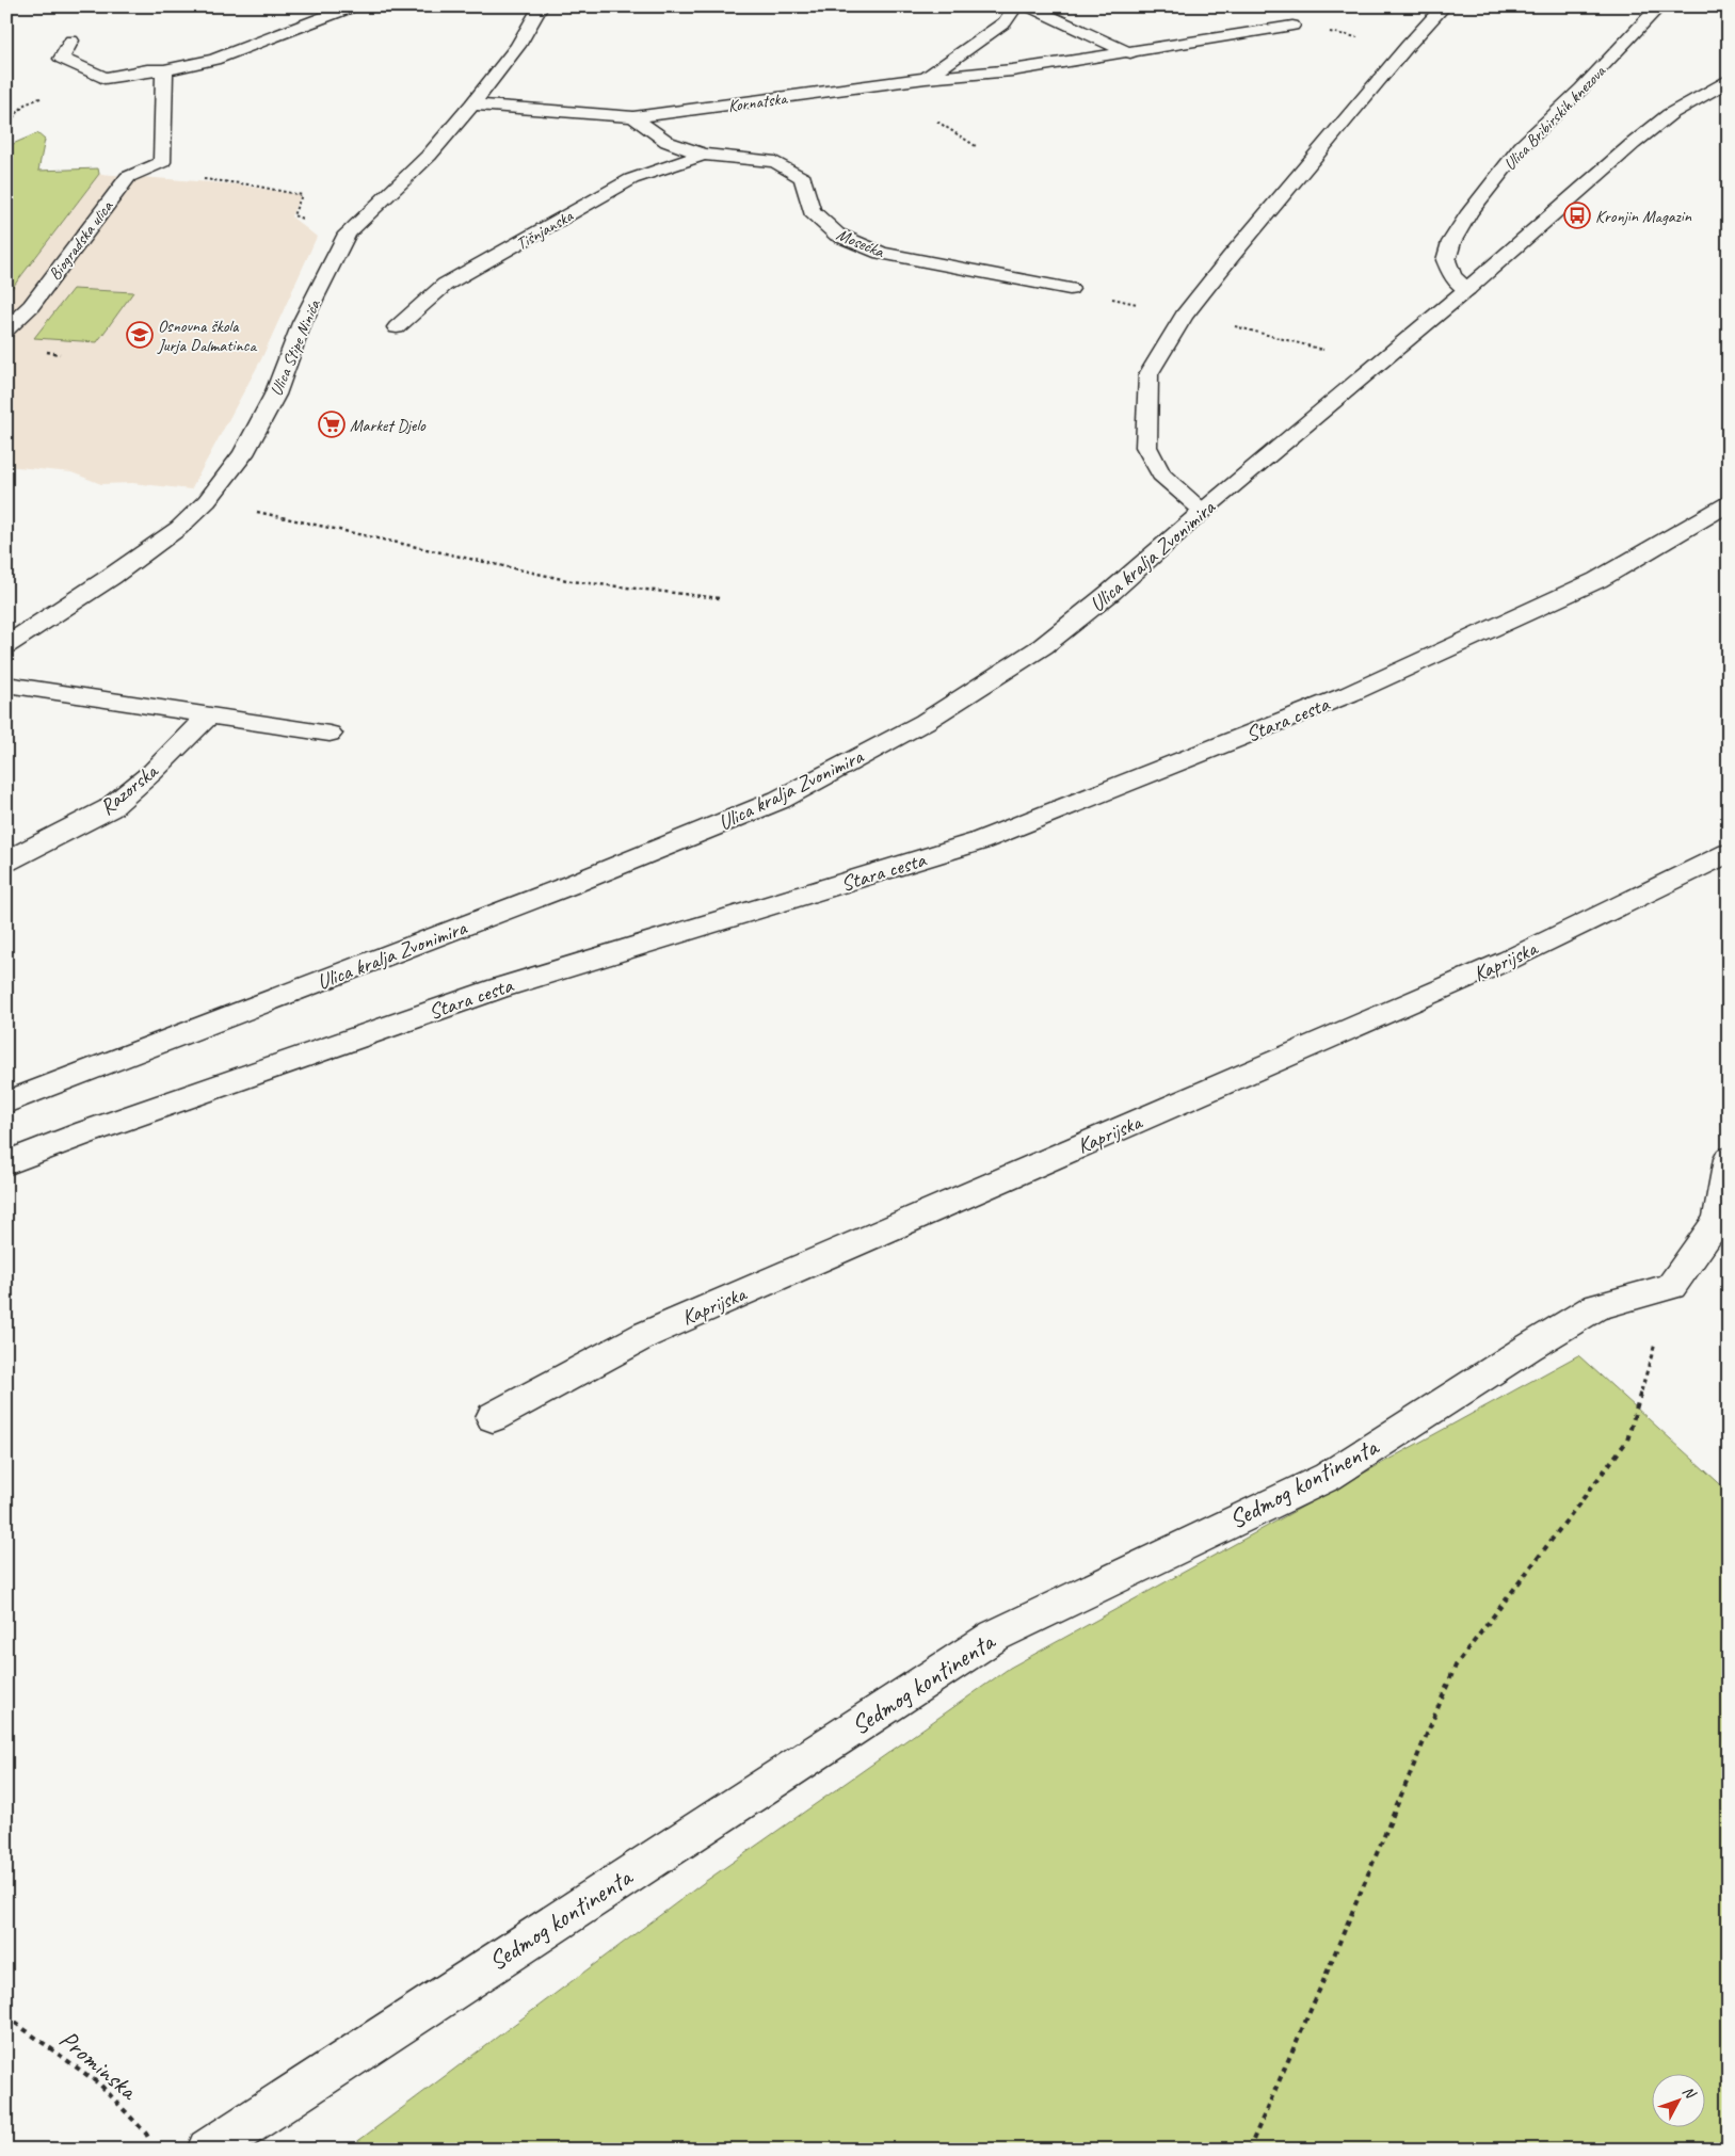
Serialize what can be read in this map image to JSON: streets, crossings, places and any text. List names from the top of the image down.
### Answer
{
  "streets": {
    "street": [
      "Kornatska",
      "Ulica Bribirskih knezova",
      "Tišnjanska",
      "Biogradska ulica",
      "Mosećka",
      "Ulica Stipe Ninića",
      "Ulica kralja Zvonimira",
      "Stara cesta",
      "Razorska",
      "Kaprijska",
      "Sedmog kontinenta"
    ],
    "path": ["Prominska"]
  },
  "crossings": [
    ["Kornatska", "Mosećka"],
    ["Kornatska", "Ulica Stipe Ninića"],
    ["Ulica Bribirskih knezova", "Ulica kralja Zvonimira"],
    ["Tišnjanska", "Mosećka"]
  ],
  "places": {
    "bus stop": ["Kronjin Magazin"],
    "school or university": ["Osnovna škola Jurja Dalmatinca"],
    "supermarket": ["Market Djelo"]
  },
  "north": "top right"
}
